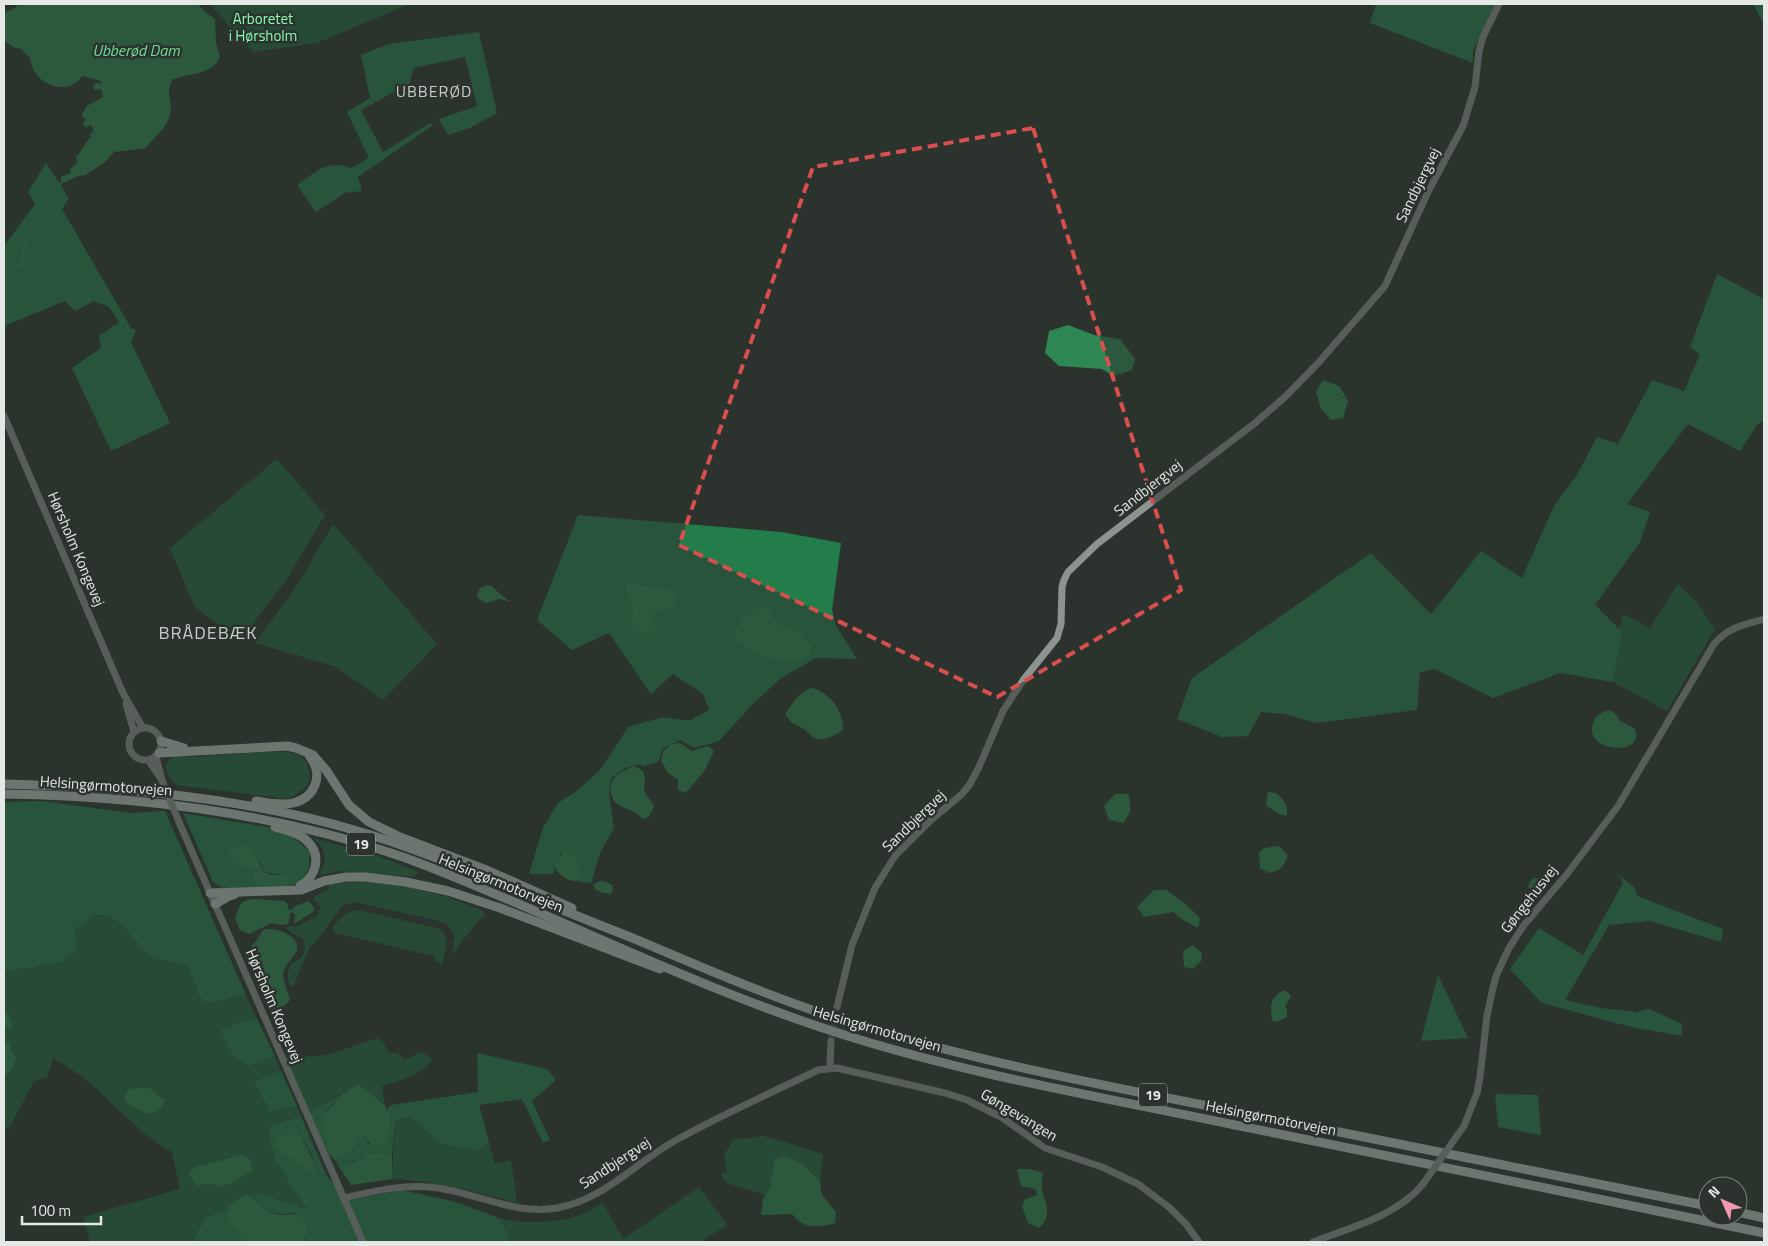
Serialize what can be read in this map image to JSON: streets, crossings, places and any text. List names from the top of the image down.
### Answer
{
  "streets": {
    "highway": ["Helsingørmotorvejen", "19"],
    "street": [
      "Sandbjergvej",
      "Hørsholm Kongevej",
      "Gøngehusvej",
      "Gøngevangen"
    ]
  },
  "crossings": [
    ["Sandbjergvej", "Hørsholm Kongevej"],
    ["Sandbjergvej", "Gøngevangen"]
  ],
  "districts": ["UBBERØD", "BRÅDEBÆK"],
  "water": ["Ubberød Dam"],
  "parks": ["Arboretet i Hørsholm"],
  "scale_bar": "100 m",
  "north": "top left"
}
